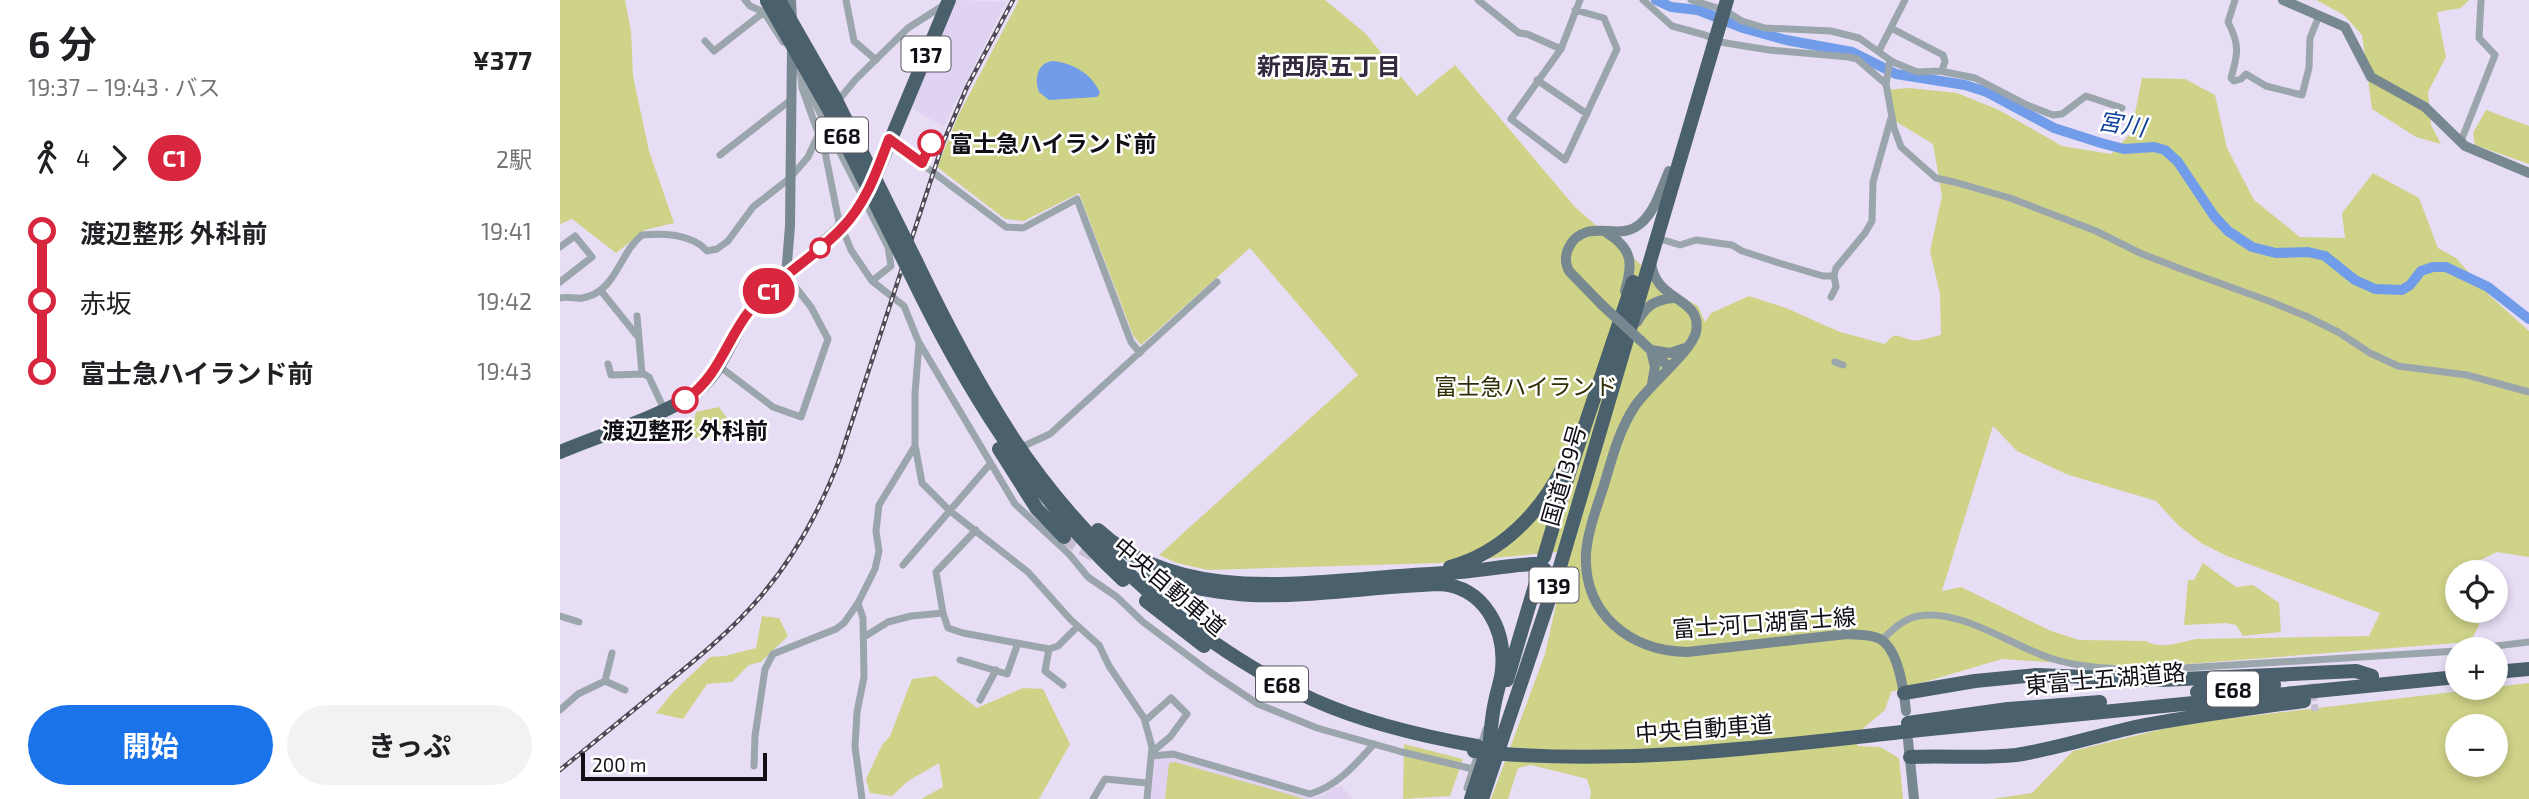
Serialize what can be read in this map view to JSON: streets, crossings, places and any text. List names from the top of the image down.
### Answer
{
  "streets": {
    "highway": [
      "137",
      "E68",
      "国道139号",
      "139",
      "中央自動車道",
      "東富士五湖道路"
    ],
    "main road": ["富士河口湖富士線"]
  },
  "crossings": [
    ["E68", "富士河口湖富士線"],
    ["E68", "東富士五湖道路"],
    ["国道139号", "中央自動車道"],
    ["中央自動車道", "東富士五湖道路"]
  ],
  "districts": ["新西原五丁目"],
  "water": ["宮川"],
  "parks": ["富士急ハイランド"],
  "places": ["富士急ハイランド前", "渡辺整形 外科前"],
  "lines": ["bus line C1"],
  "scale_bar": "200 m",
  "page": {
    "heading": ["6 分", "19:37 – 19:43 · バス", "¥377"],
    "on_map": "C1",
    "legs": ["4", "C1", "2駅"],
    "list": [
      {
        "name": "渡辺整形 外科前",
        "value": "19:41"
      },
      {
        "name": "赤坂",
        "value": "19:42"
      },
      {
        "name": "富士急ハイランド前",
        "value": "19:43"
      }
    ],
    "map_buttons": ["+", "−"],
    "buttons": ["開始", "きっぷ"],
    "scale": "200 m"
  }
}
